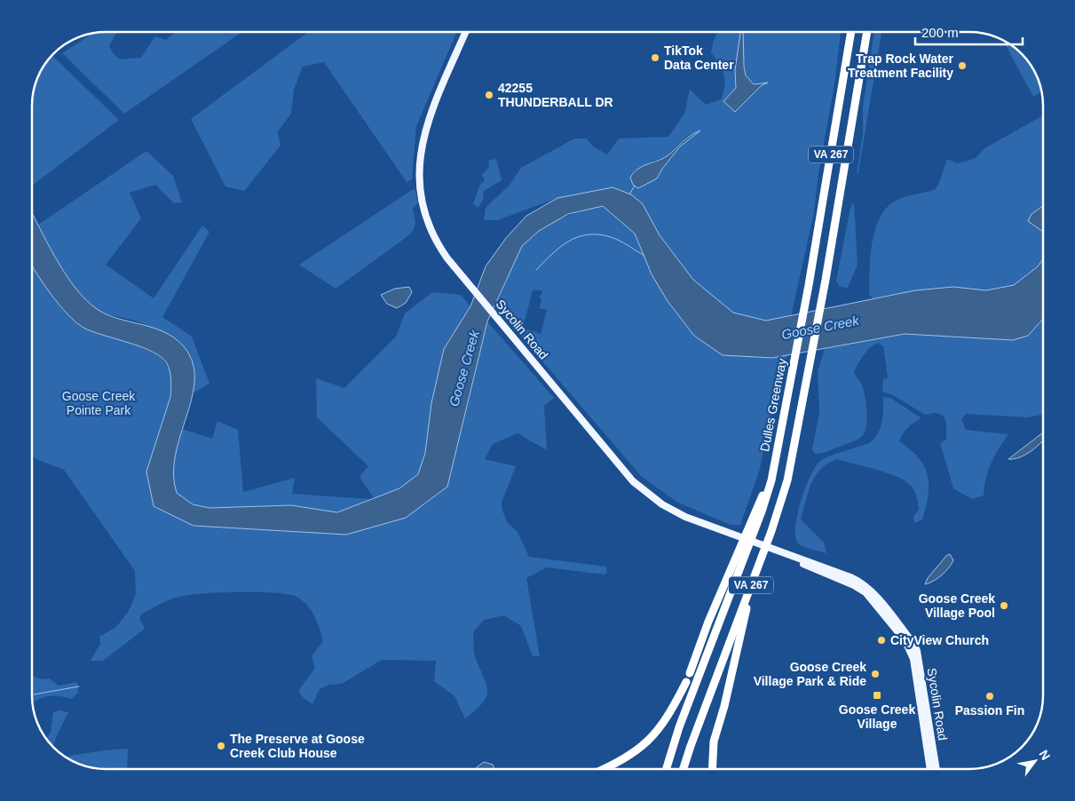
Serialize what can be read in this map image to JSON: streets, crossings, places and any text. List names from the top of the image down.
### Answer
{
  "streets": {
    "highway": ["VA 267", "Dulles Greenway"],
    "main road": ["Sycolin Road"]
  },
  "water": ["Goose Creek"],
  "parks": ["Goose Creek Pointe Park"],
  "places": {
    "other": [
      "TikTok Data Center",
      "Trap Rock Water Treatment Facility",
      "42255 THUNDERBALL DR",
      "Goose Creek Village Pool",
      "CityView Church",
      "Goose Creek Village Park & Ride",
      "Passion Fin",
      "The Preserve at Goose Creek Club House"
    ],
    "transit": ["Goose Creek Village"]
  },
  "scale_bar": "200 m",
  "north": "top right"
}
